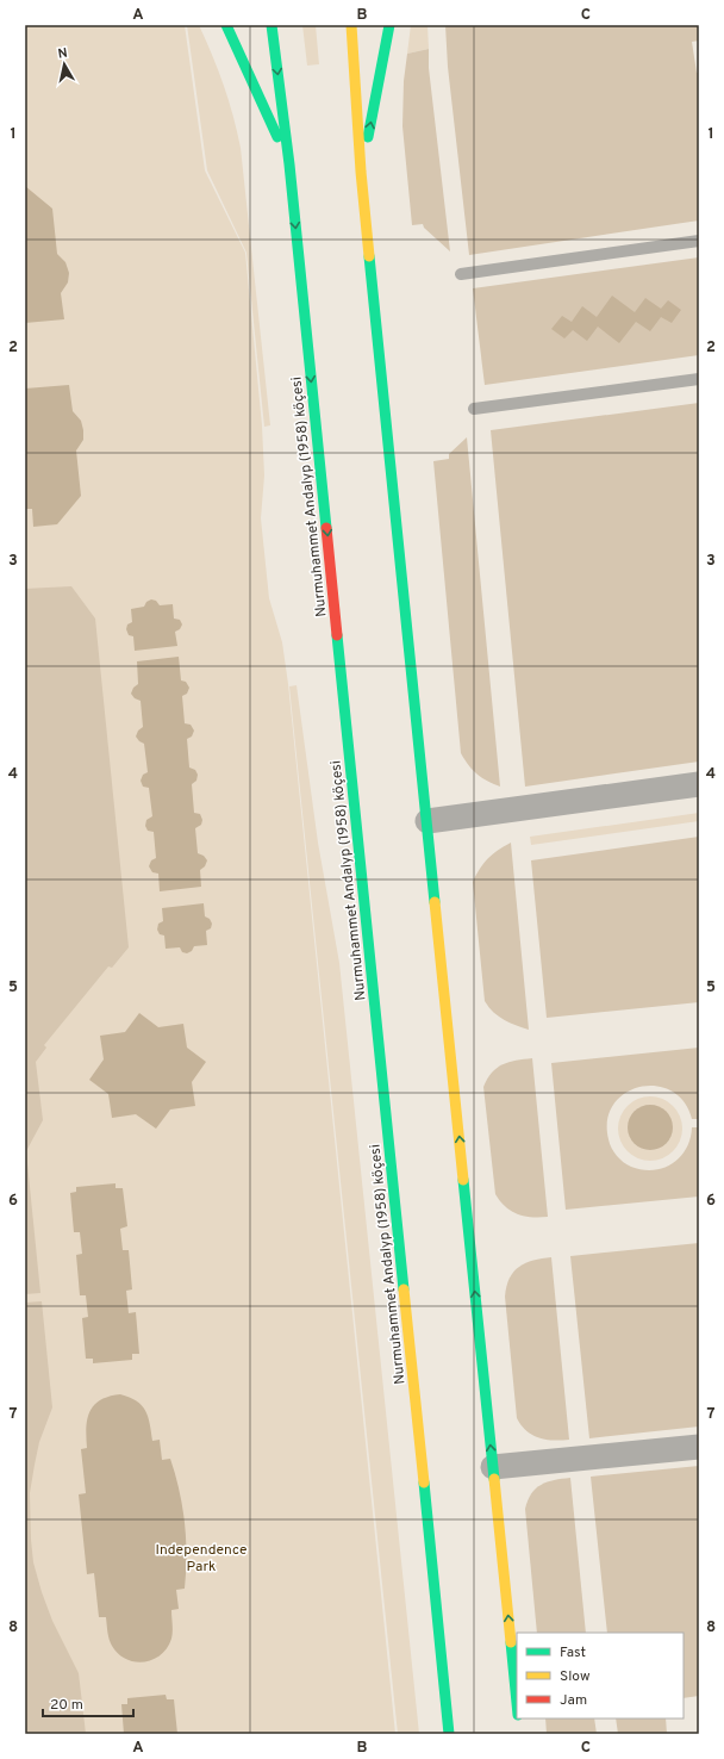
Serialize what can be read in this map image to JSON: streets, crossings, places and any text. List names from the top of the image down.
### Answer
{
  "streets": {
    "main road": ["Nurmuhammet Andalyp (1958) köçesi"]
  },
  "parks": ["Independence Park"],
  "legend": ["Fast", "Slow", "Jam"],
  "scale_bar": "20 m",
  "north": "top",
  "grid": {
    "columns": ["A", "B", "C"],
    "rows": [
      "1",
      "2",
      "3",
      "4",
      "5",
      "6",
      "7",
      "8"
    ]
  }
}
